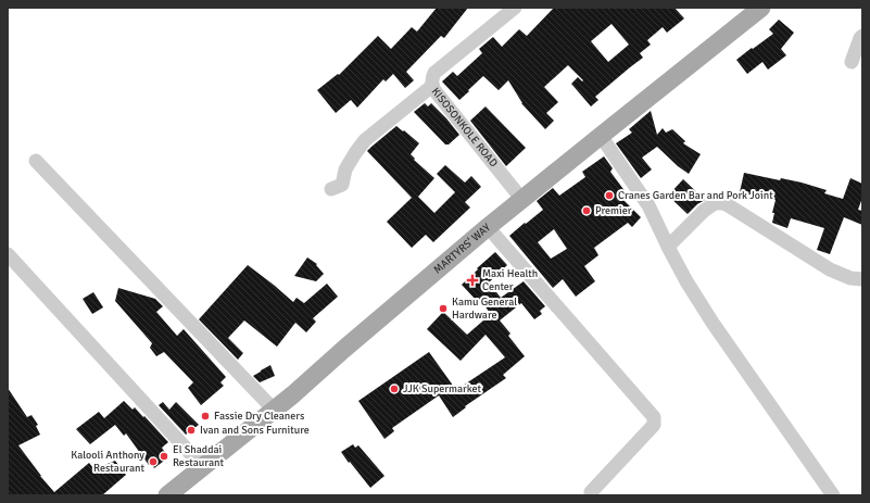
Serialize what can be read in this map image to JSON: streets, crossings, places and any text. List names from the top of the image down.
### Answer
{
  "streets": {
    "main road": ["MARTYRS' WAY"],
    "street": ["KISOSONKOLE ROAD"]
  },
  "crossings": [
    ["KISOSONKOLE ROAD", "MARTYRS' WAY"]
  ],
  "places": {
    "other": [
      "Cranes Garden Bar and Pork Joint",
      "Premier",
      "Kamu General Hardware",
      "JJK Supermarket",
      "Fassie Dry Cleaners",
      "Ivan and Sons Furniture",
      "El Shaddai Restaurant",
      "Kalooli Anthony Restaurant"
    ],
    "health": ["Maxi Health Center"]
  }
}
